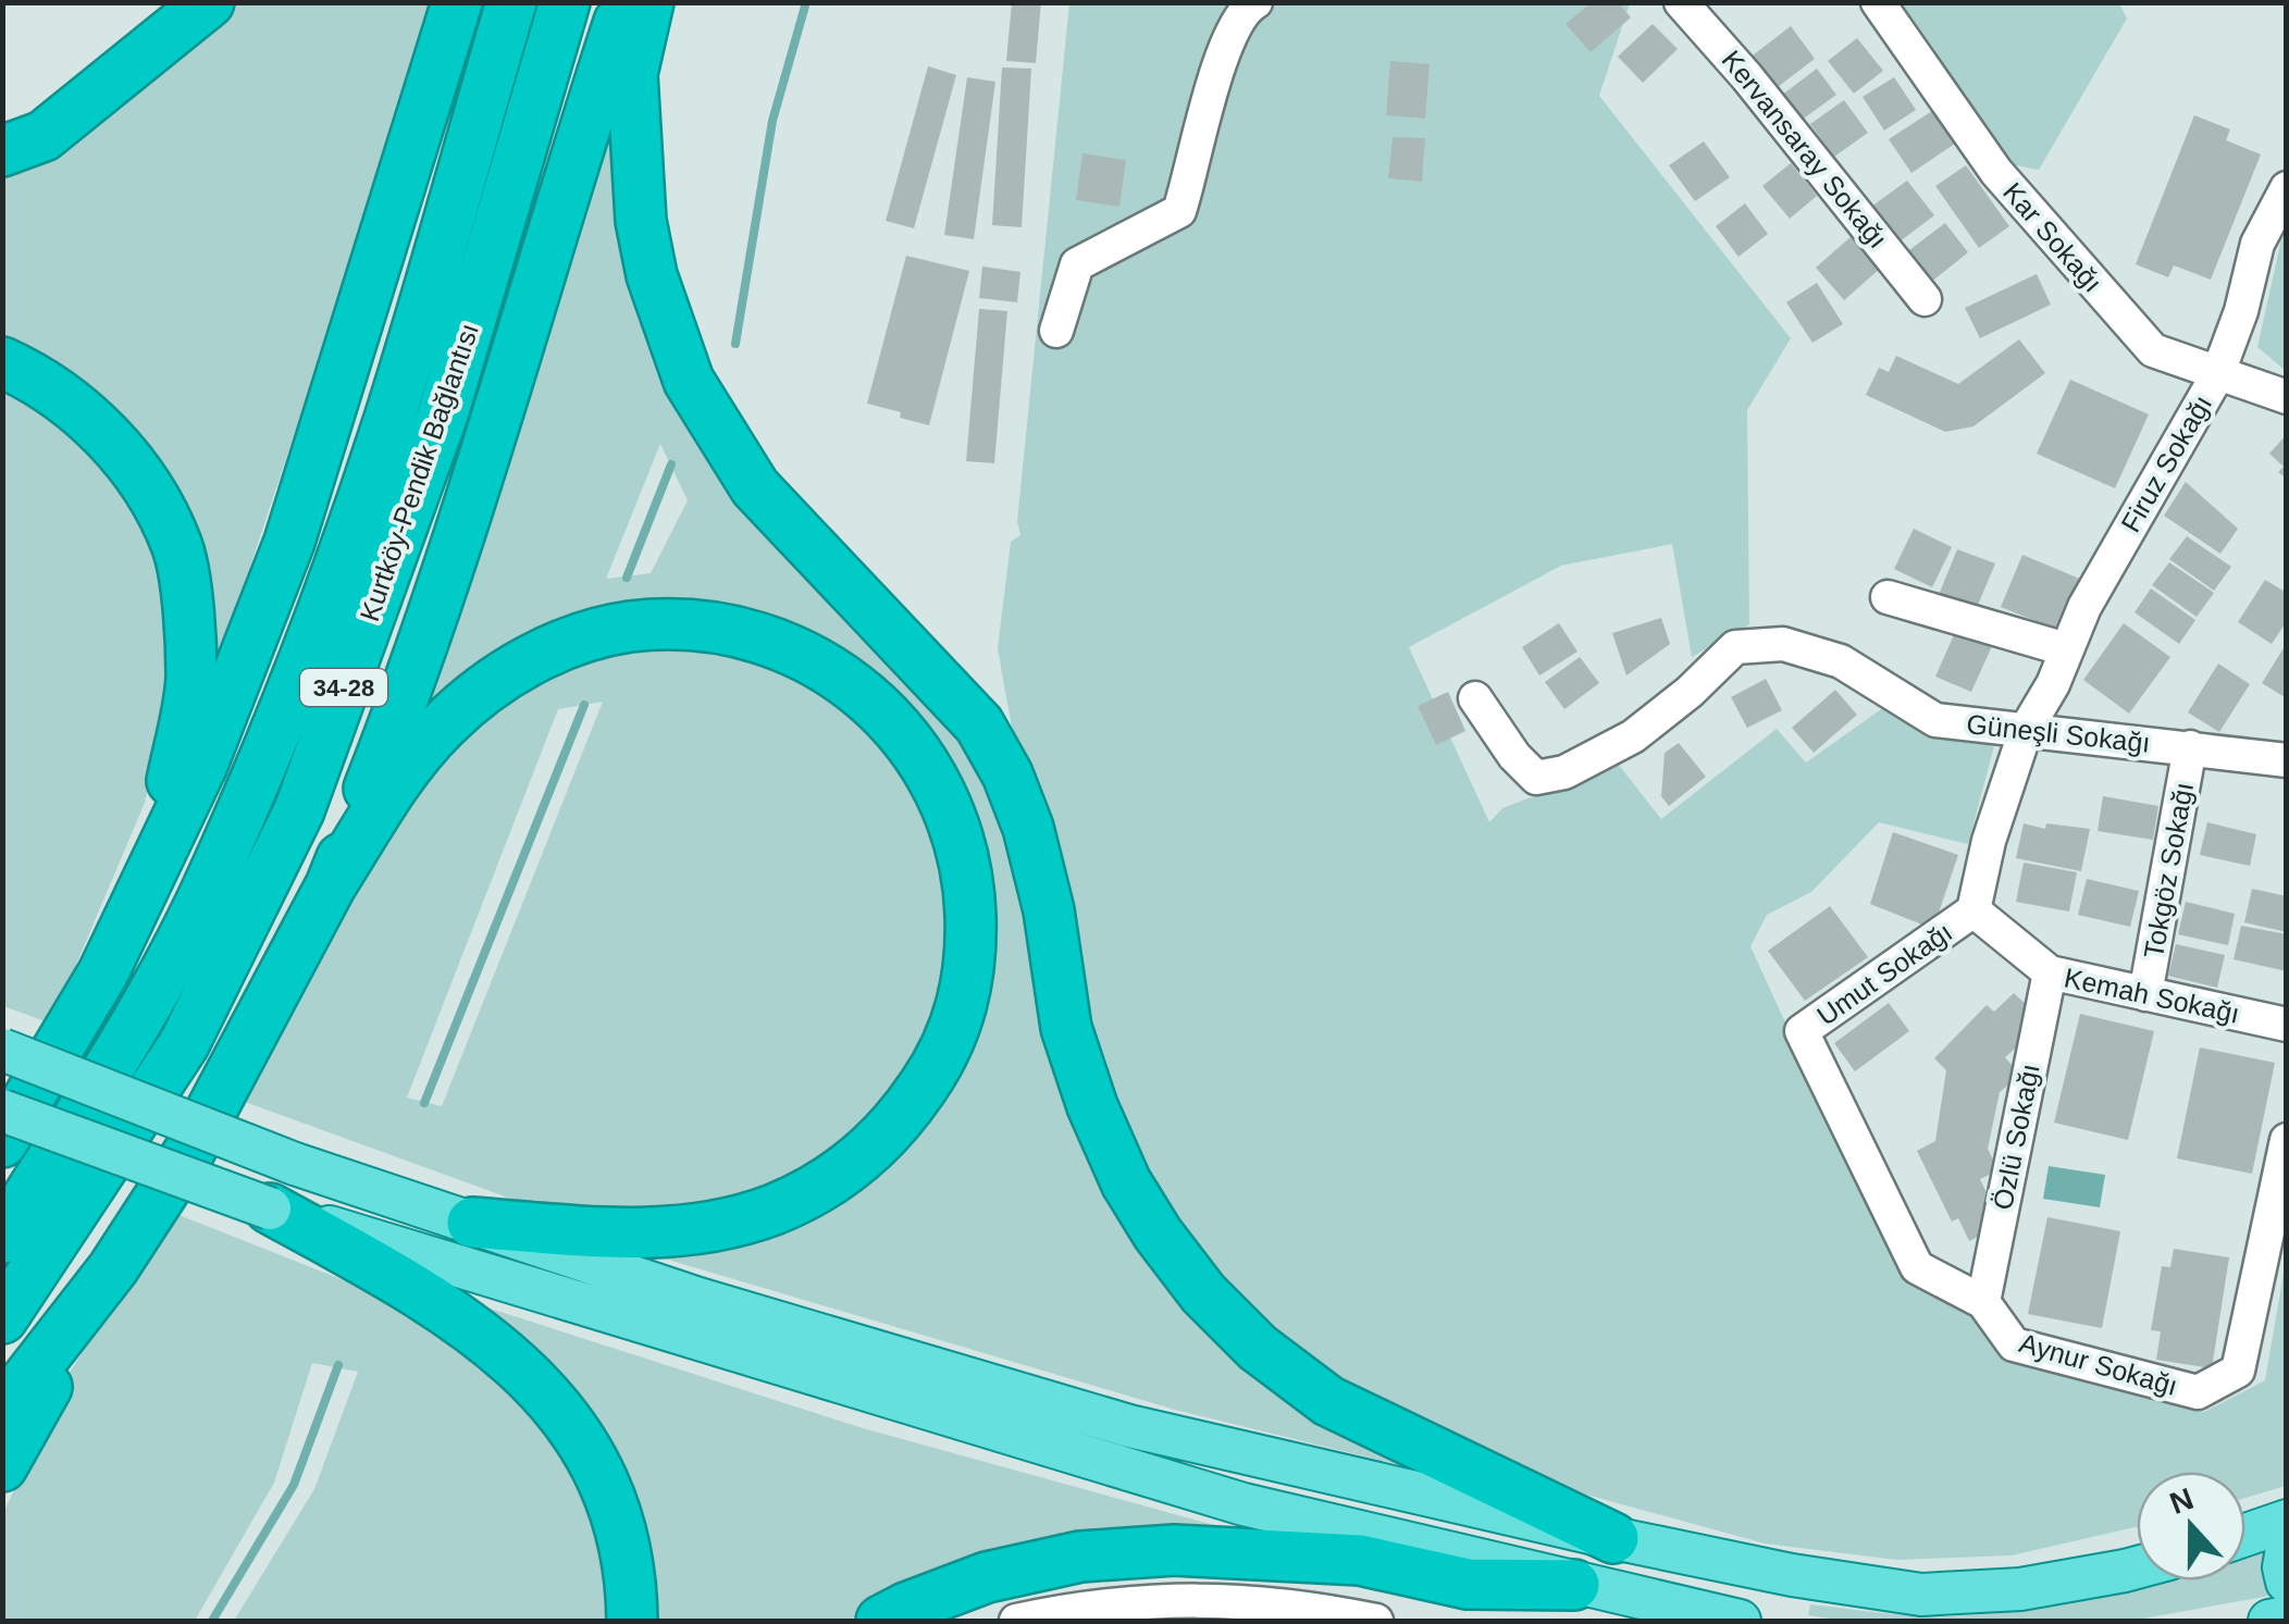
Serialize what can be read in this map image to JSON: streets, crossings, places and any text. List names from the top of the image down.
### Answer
{
  "streets": {
    "highway": ["Kurtköy-Pendik Bağlantısı", "34-28"],
    "street": [
      "Kervansaray Sokağı",
      "Kar Sokağı",
      "Firuz Sokağı",
      "Güneşli Sokağı",
      "Tokgöz Sokağı",
      "Umut Sokağı",
      "Kemah Sokağı",
      "Özlü Sokağı",
      "Aynur Sokağı"
    ]
  },
  "crossings": [
    ["Kar Sokağı", "Firuz Sokağı"],
    ["Firuz Sokağı", "Güneşli Sokağı"],
    ["Firuz Sokağı", "Umut Sokağı"],
    ["Güneşli Sokağı", "Tokgöz Sokağı"],
    ["Güneşli Sokağı", "Umut Sokağı"],
    ["Tokgöz Sokağı", "Kemah Sokağı"],
    ["Umut Sokağı", "Kemah Sokağı"],
    ["Umut Sokağı", "Aynur Sokağı"],
    ["Kemah Sokağı", "Özlü Sokağı"],
    ["Özlü Sokağı", "Aynur Sokağı"]
  ],
  "north": "top"
}
